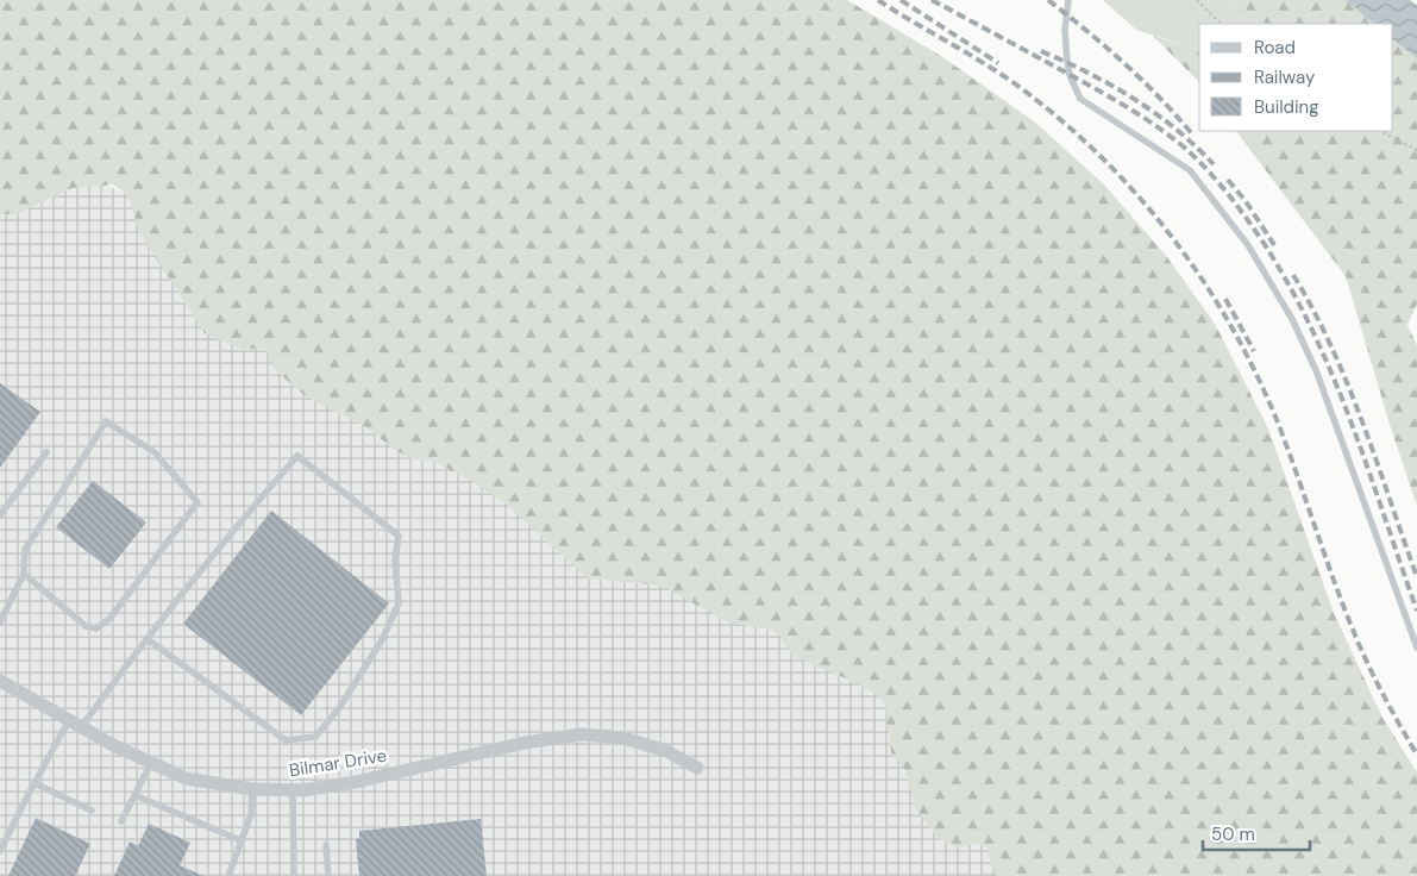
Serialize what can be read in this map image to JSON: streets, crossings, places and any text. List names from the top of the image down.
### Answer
{
  "streets": {
    "street": ["Bilmar Drive"]
  },
  "legend": ["Road", "Railway", "Building"],
  "scale_bar": "50 m"
}
